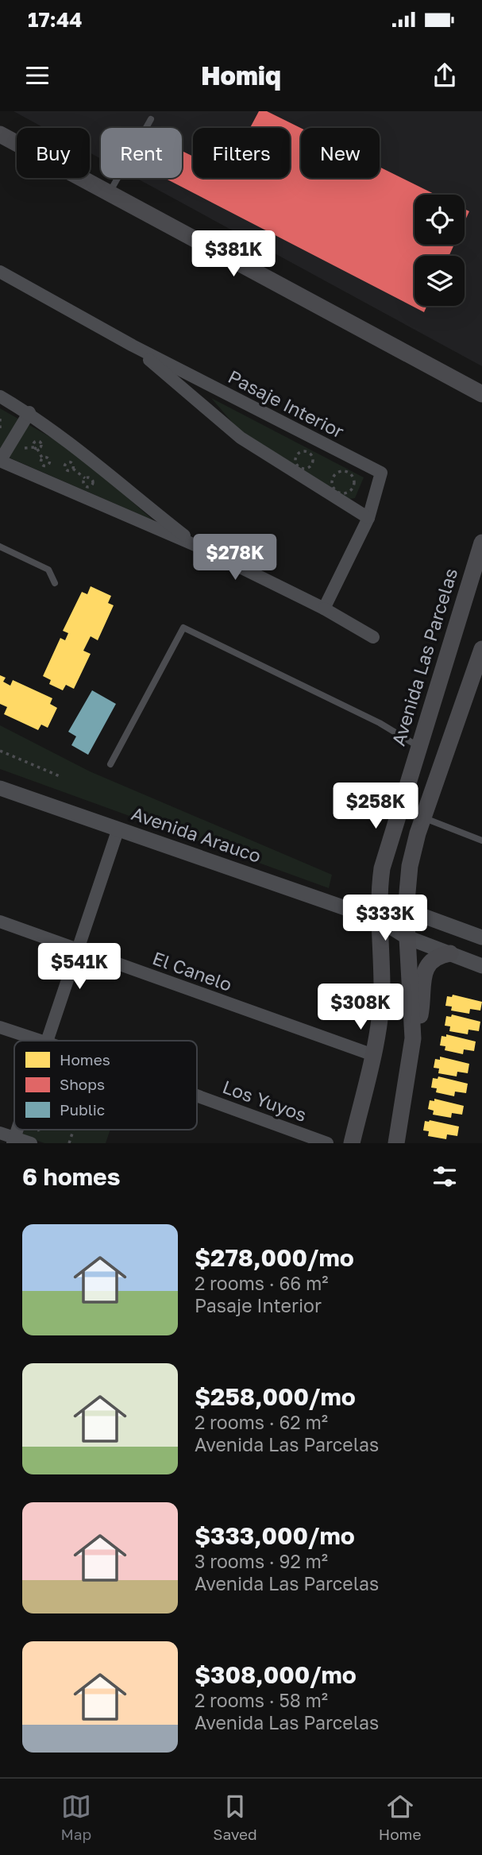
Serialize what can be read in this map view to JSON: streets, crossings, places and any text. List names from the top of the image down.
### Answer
{
  "streets": {
    "main road": ["Avenida Las Parcelas"],
    "street": [
      "Pasaje Interior",
      "Avenida Arauco",
      "El Canelo",
      "Los Yuyos"
    ]
  },
  "crossings": [
    ["Avenida Las Parcelas", "Avenida Arauco"],
    ["Avenida Las Parcelas", "El Canelo"]
  ],
  "legend": ["Homes", "Shops", "Public"],
  "page": {
    "status": "17:44",
    "header": "Homiq",
    "chip": [
      "Buy",
      "Rent",
      "Filters",
      "New"
    ],
    "price": [
      "$381K",
      "$278K",
      "$258K",
      "$333K",
      "$541K",
      "$308K"
    ],
    "heading": "6 homes",
    "list": [
      {
        "name": "$278,000/mo",
        "note": "2 rooms · 66 m² · Pasaje Interior"
      },
      {
        "name": "$258,000/mo",
        "note": "2 rooms · 62 m² · Avenida Las Parcelas"
      },
      {
        "name": "$333,000/mo",
        "note": "3 rooms · 92 m² · Avenida Las Parcelas"
      },
      {
        "name": "$308,000/mo",
        "note": "2 rooms · 58 m² · Avenida Las Parcelas"
      }
    ],
    "tabs": ["Map", "Saved", "Home"]
  }
}
